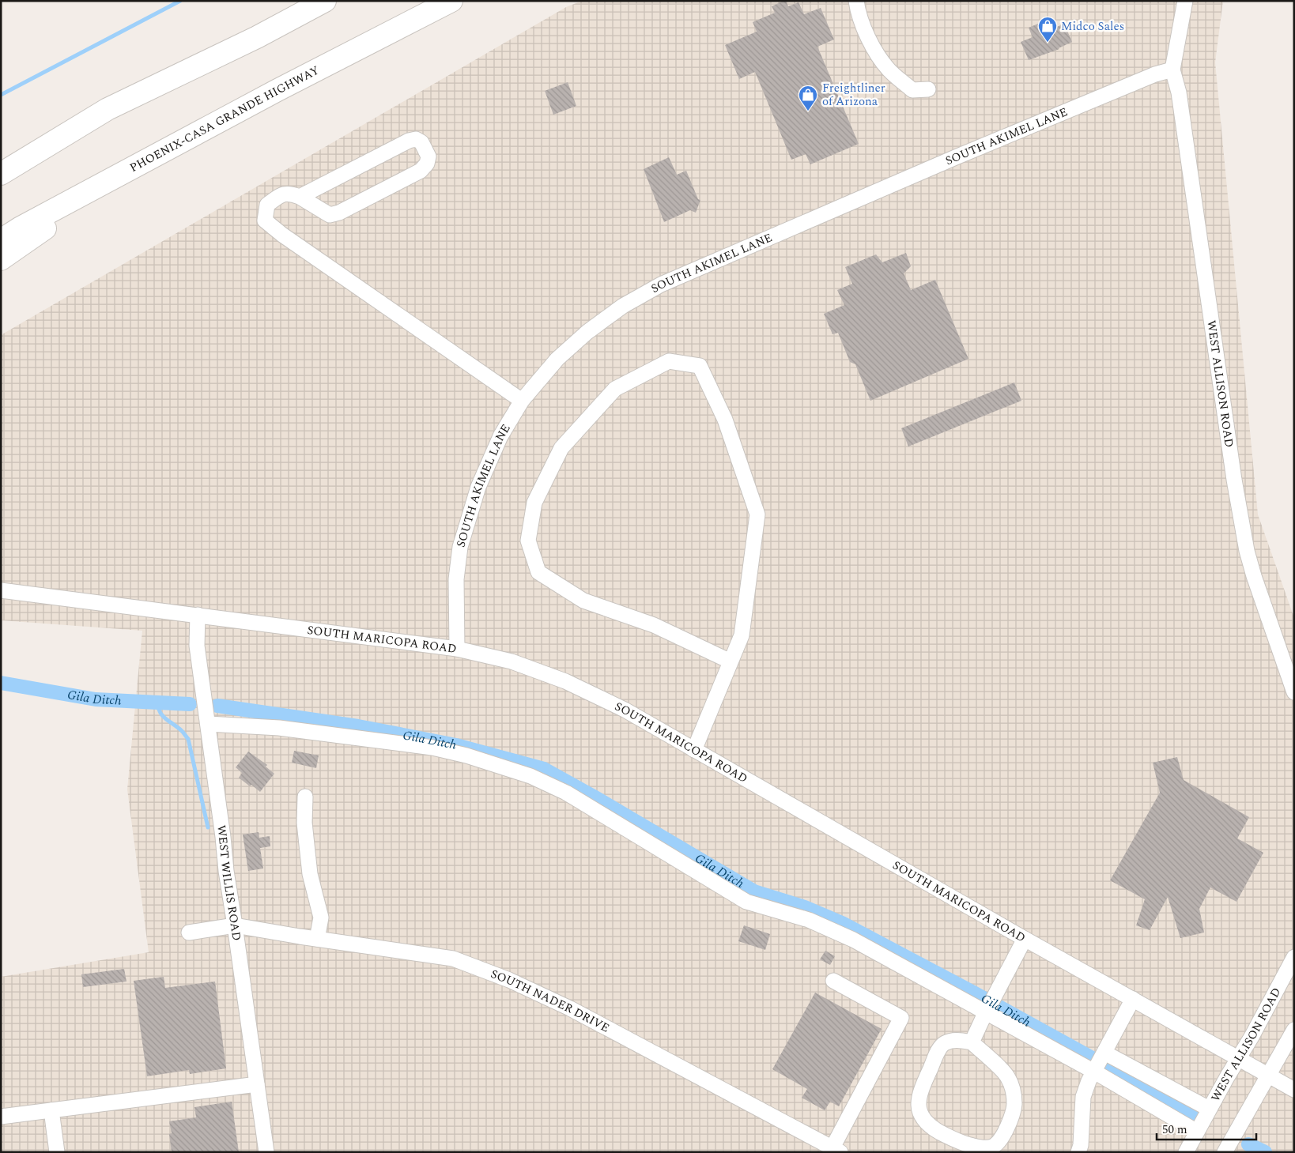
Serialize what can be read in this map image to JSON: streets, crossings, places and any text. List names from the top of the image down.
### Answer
{
  "streets": {
    "highway": ["PHOENIX-CASA GRANDE HIGHWAY"],
    "street": [
      "SOUTH AKIMEL LANE",
      "WEST ALLISON ROAD",
      "SOUTH MARICOPA ROAD",
      "WEST WILLIS ROAD",
      "SOUTH NADER DRIVE"
    ]
  },
  "crossings": [
    ["SOUTH AKIMEL LANE", "WEST ALLISON ROAD"],
    ["SOUTH AKIMEL LANE", "SOUTH MARICOPA ROAD"],
    ["WEST ALLISON ROAD", "SOUTH MARICOPA ROAD"],
    ["SOUTH MARICOPA ROAD", "WEST WILLIS ROAD"],
    ["WEST WILLIS ROAD", "SOUTH NADER DRIVE"]
  ],
  "water": ["Gila Ditch"],
  "places": {
    "shop": ["Midco Sales", "Freightliner of Arizona"]
  },
  "scale_bar": "50 m"
}
